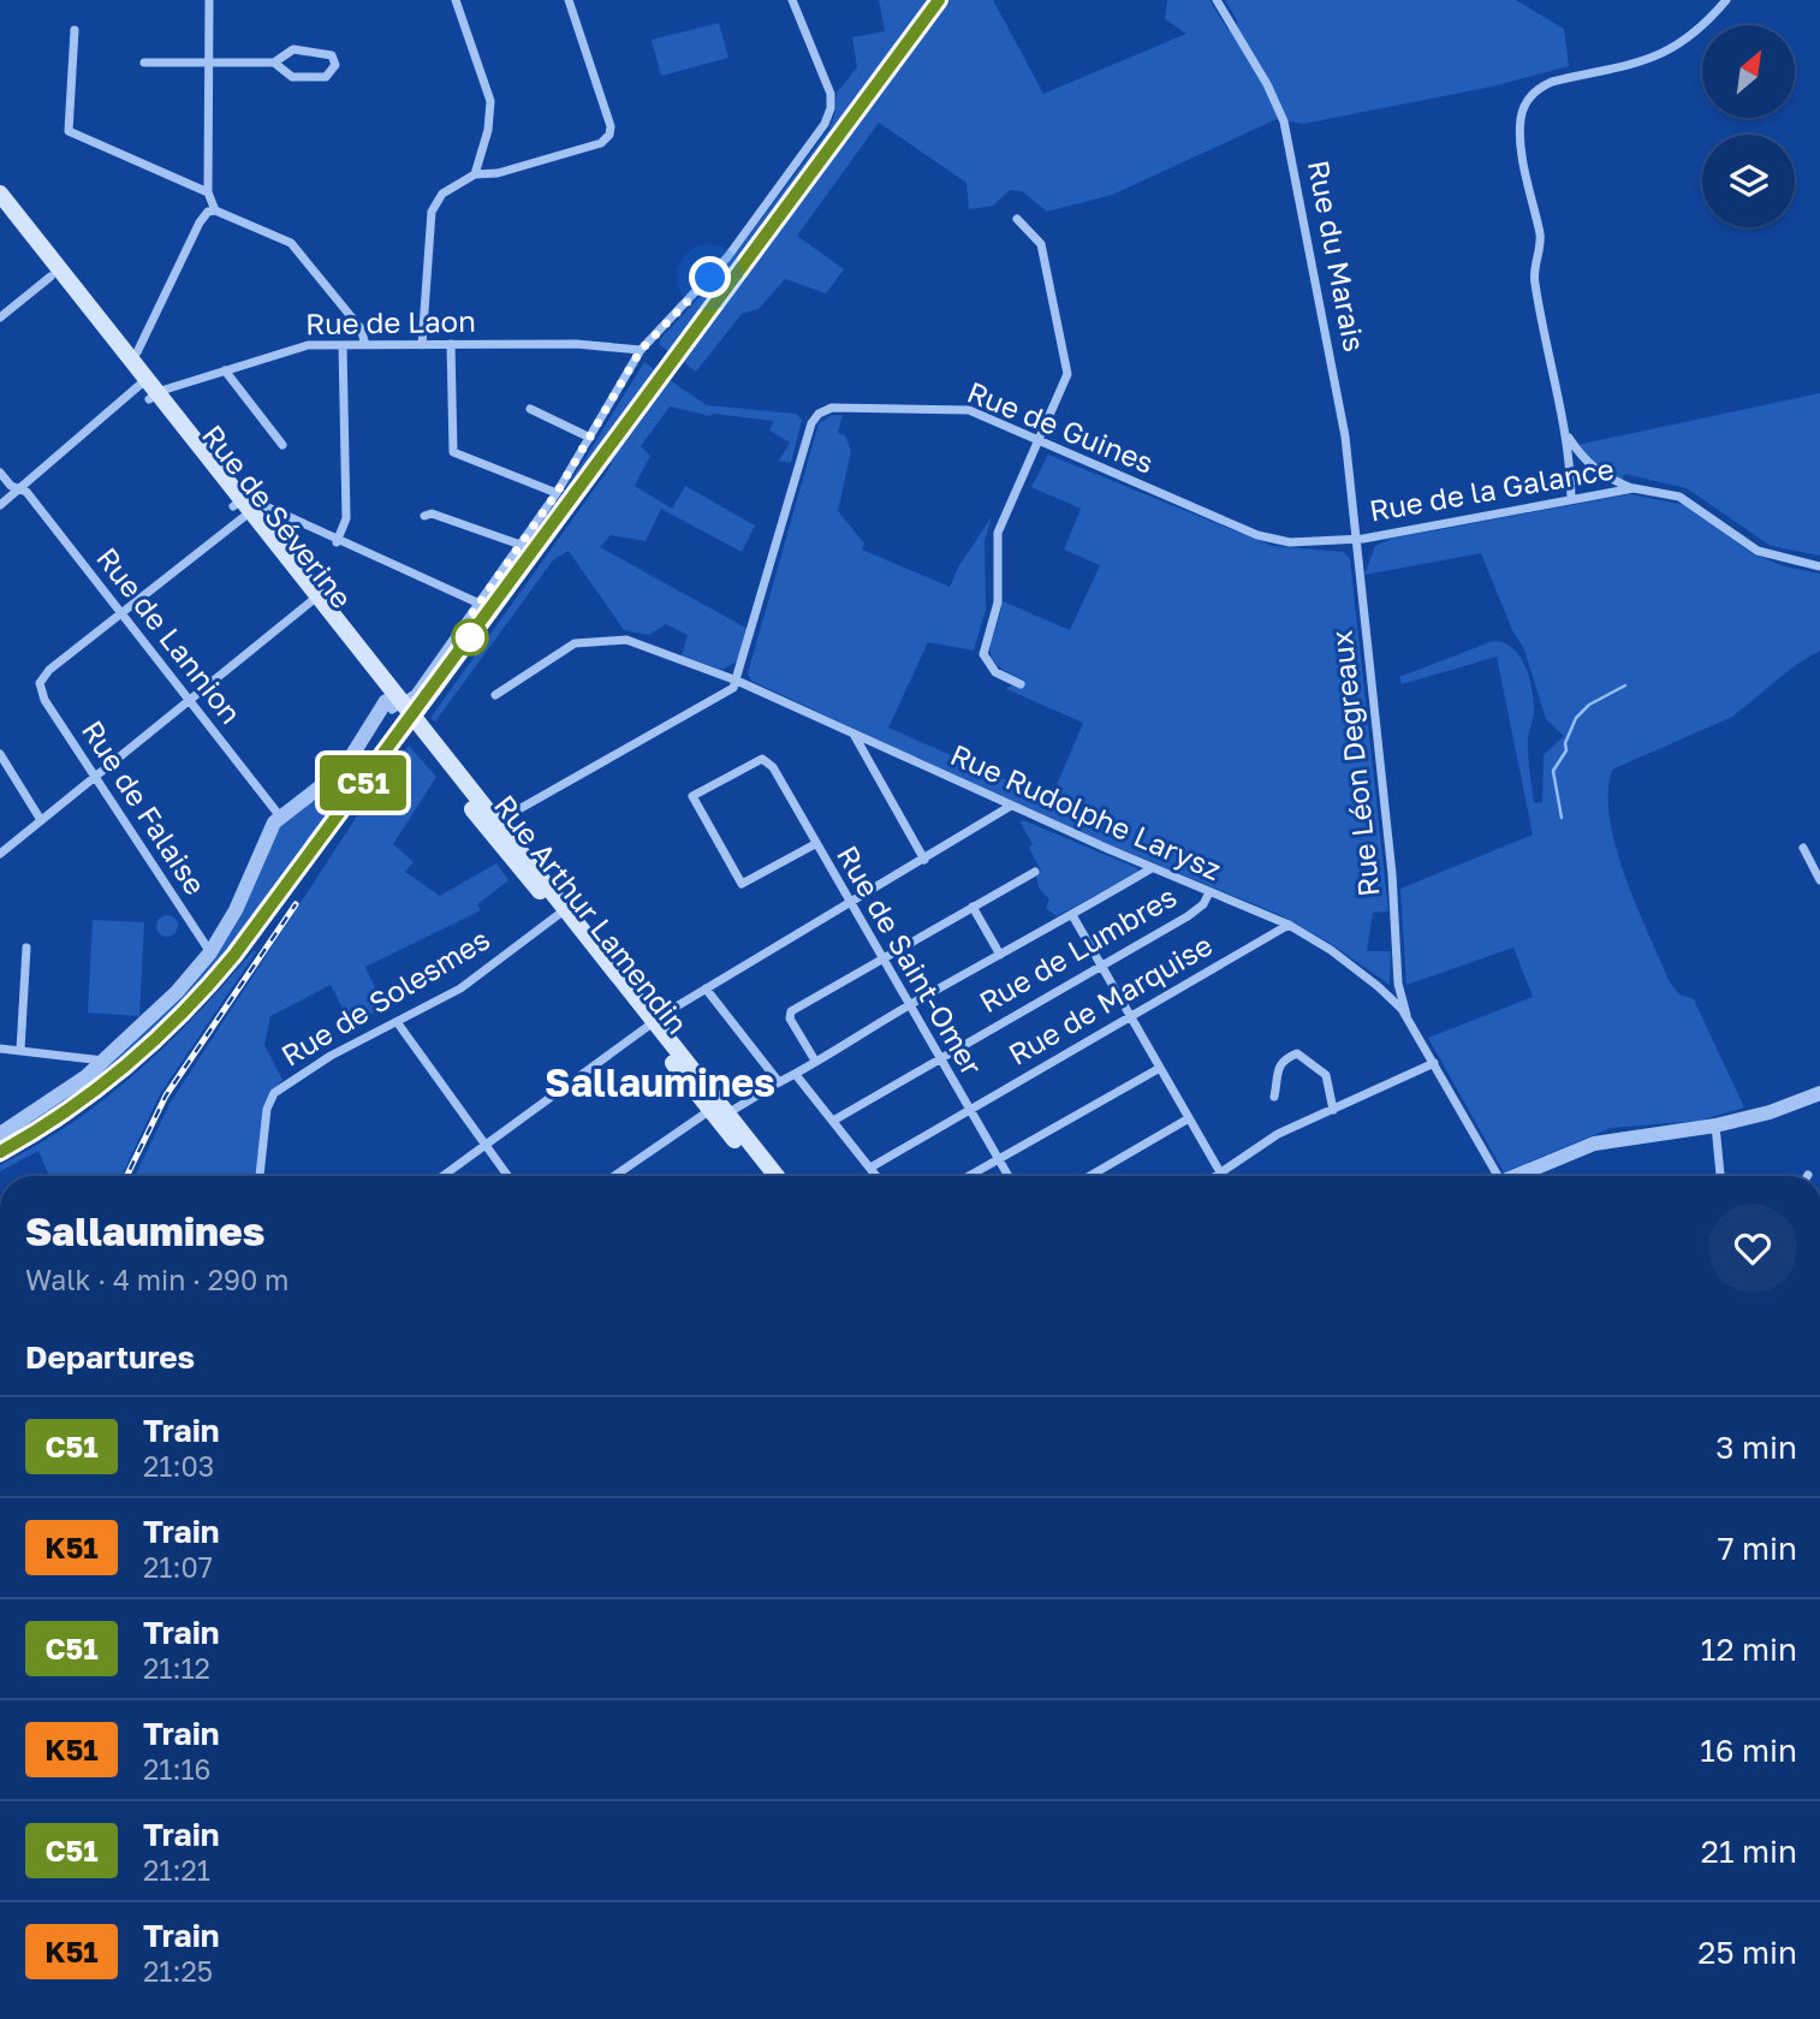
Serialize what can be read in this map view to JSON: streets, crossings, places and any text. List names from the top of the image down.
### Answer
{
  "streets": {
    "main road": ["Rue de Séverine", "Rue Arthur Lamendin"],
    "street": [
      "Rue du Marais",
      "Rue de Laon",
      "Rue de Guines",
      "Rue de la Galance",
      "Rue de Lannion",
      "Rue Léon Degreaux",
      "Rue de Falaise",
      "Rue Rudolphe Larysz",
      "Rue de Lumbres",
      "Rue de Saint-Omer",
      "Rue de Solesmes",
      "Rue de Marquise"
    ]
  },
  "crossings": [
    ["Rue du Marais", "Rue de Guines"],
    ["Rue du Marais", "Rue de la Galance"],
    ["Rue du Marais", "Rue Léon Degreaux"],
    ["Rue de Laon", "Rue de Séverine"],
    ["Rue de Guines", "Rue de la Galance"],
    ["Rue de Guines", "Rue Léon Degreaux"],
    ["Rue de Guines", "Rue Rudolphe Larysz"],
    ["Rue de la Galance", "Rue Léon Degreaux"],
    ["Rue de Séverine", "Rue Arthur Lamendin"],
    ["Rue de Lannion", "Rue de Falaise"],
    ["Rue Léon Degreaux", "Rue Rudolphe Larysz"],
    ["Rue Rudolphe Larysz", "Rue de Lumbres"],
    ["Rue Rudolphe Larysz", "Rue de Marquise"],
    ["Rue Arthur Lamendin", "Rue de Solesmes"],
    ["Rue de Lumbres", "Rue de Saint-Omer"],
    ["Rue de Saint-Omer", "Rue de Marquise"]
  ],
  "districts": ["Sallaumines"],
  "north": "top right",
  "page": {
    "on_map": "C51",
    "heading": [
      ["Sallaumines", "Walk · 4 min · 290 m"],
      "Departures"
    ],
    "list": [
      {
        "mark": "C51",
        "name": "Train",
        "note": "21:03",
        "value": "3 min"
      },
      {
        "mark": "K51",
        "name": "Train",
        "note": "21:07",
        "value": "7 min"
      },
      {
        "mark": "C51",
        "name": "Train",
        "note": "21:12",
        "value": "12 min"
      },
      {
        "mark": "K51",
        "name": "Train",
        "note": "21:16",
        "value": "16 min"
      },
      {
        "mark": "C51",
        "name": "Train",
        "note": "21:21",
        "value": "21 min"
      },
      {
        "mark": "K51",
        "name": "Train",
        "note": "21:25",
        "value": "25 min"
      }
    ]
  }
}
